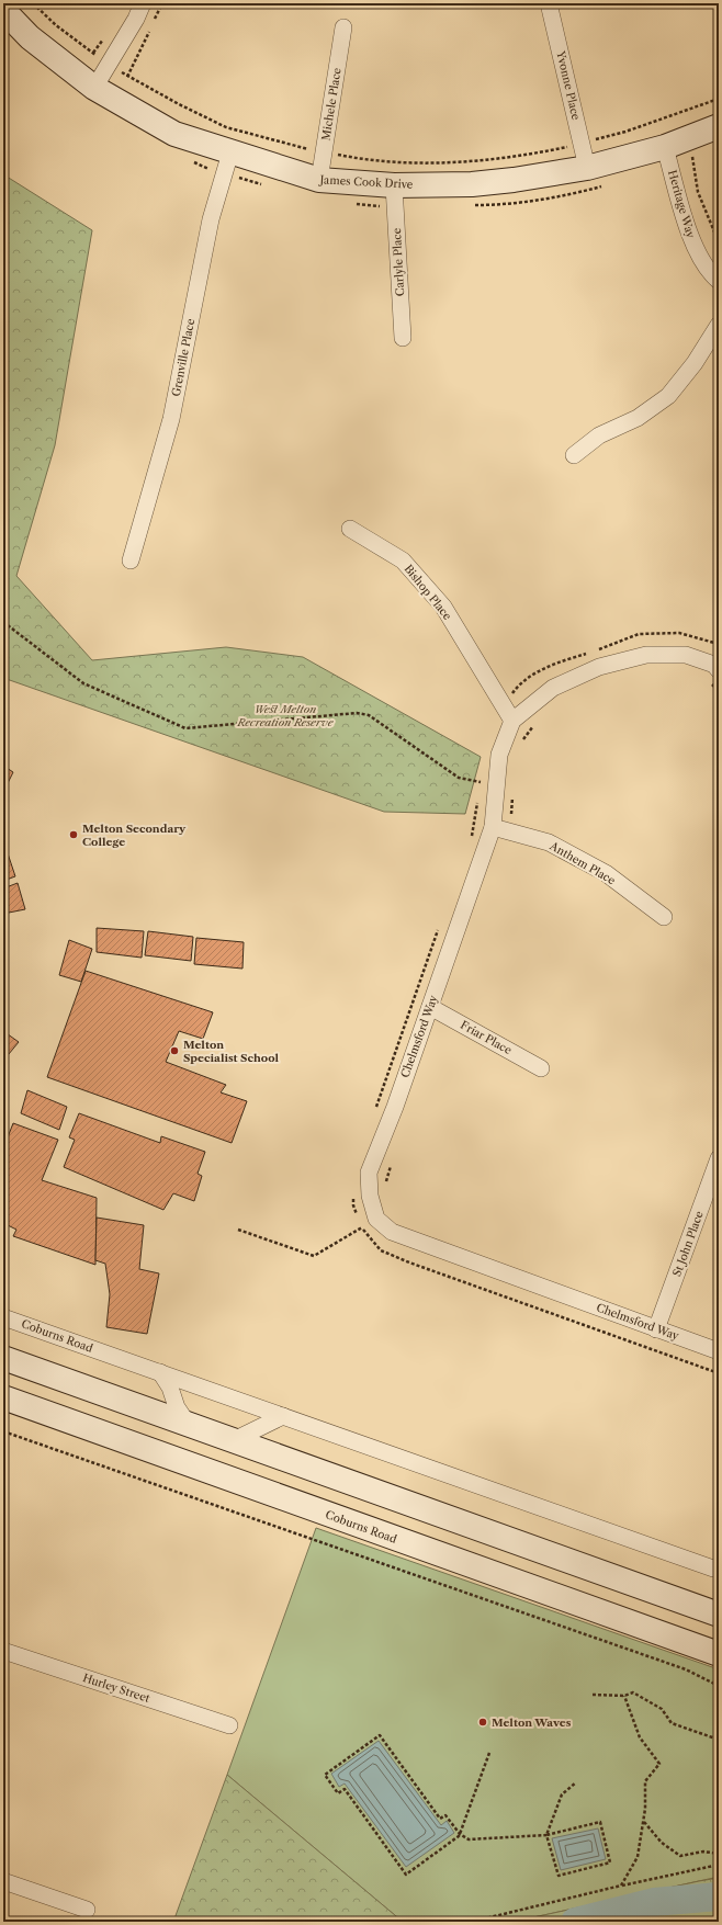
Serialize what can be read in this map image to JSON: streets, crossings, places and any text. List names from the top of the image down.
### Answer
{
  "streets": {
    "street": [
      "Yvonne Place",
      "Michele Place",
      "James Cook Drive",
      "Heritage Way",
      "Carlyle Place",
      "Grenville Place",
      "Bishop Place",
      "Anthem Place",
      "Chelmsford Way",
      "Friar Place",
      "St John Place",
      "Coburns Road",
      "Hurley Street"
    ]
  },
  "crossings": [
    ["Yvonne Place", "James Cook Drive"],
    ["Michele Place", "James Cook Drive"],
    ["James Cook Drive", "Heritage Way"],
    ["James Cook Drive", "Carlyle Place"],
    ["James Cook Drive", "Grenville Place"],
    ["Bishop Place", "Chelmsford Way"],
    ["Anthem Place", "Chelmsford Way"],
    ["Chelmsford Way", "Friar Place"],
    ["Chelmsford Way", "St John Place"]
  ],
  "parks": ["West Melton Recreation Reserve"],
  "places": ["Melton Secondary College", "Melton Specialist School", "Melton Waves"]
}
